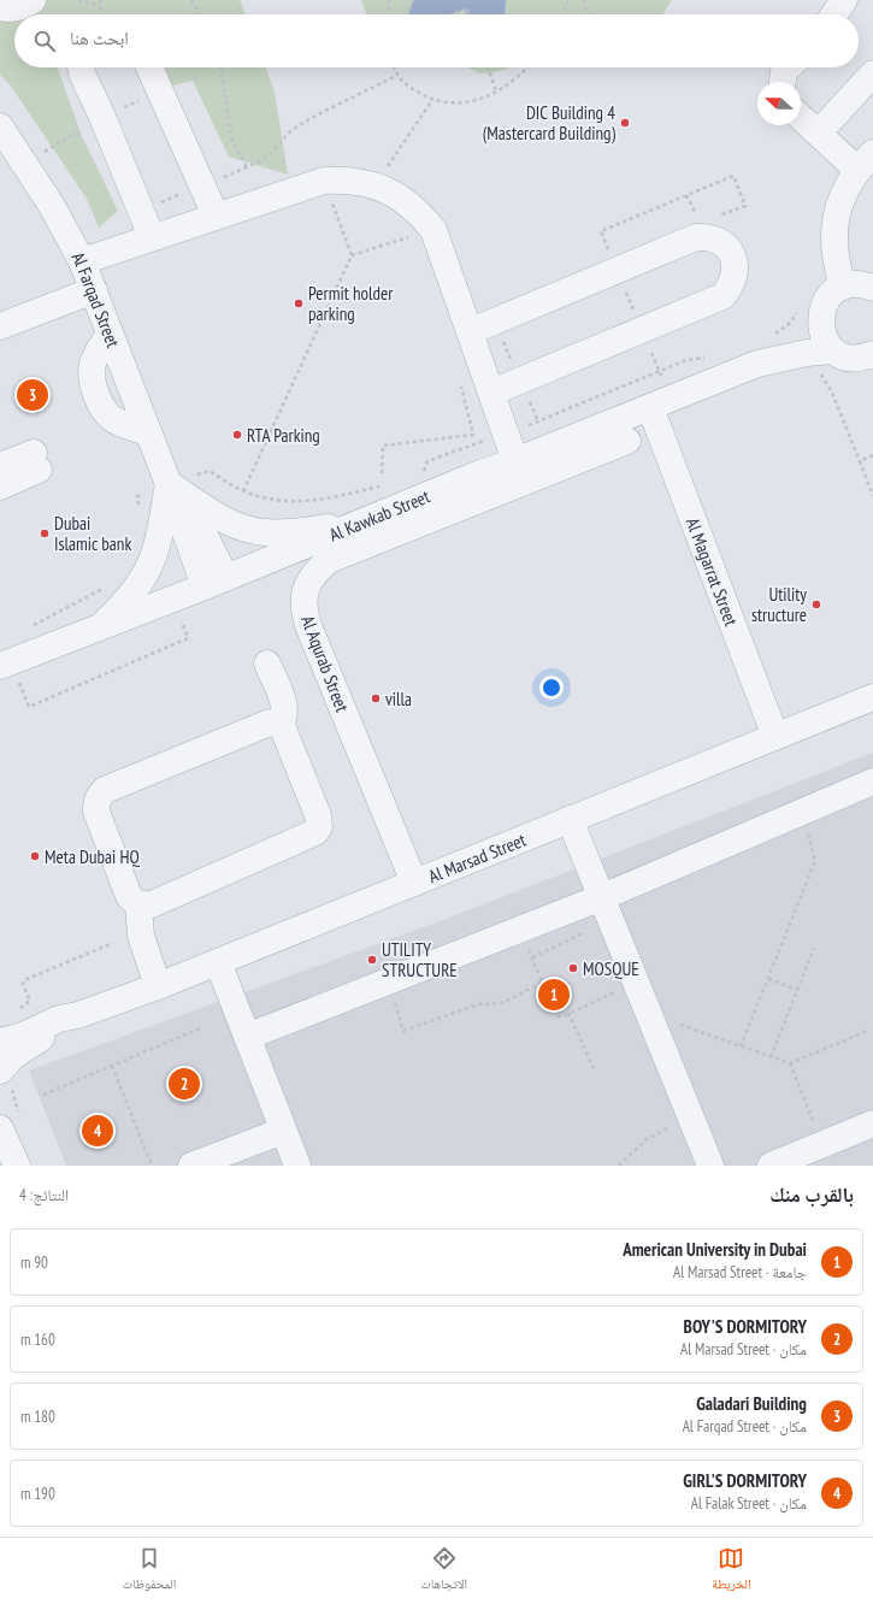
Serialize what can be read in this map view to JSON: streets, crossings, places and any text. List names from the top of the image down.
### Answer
{
  "streets": {
    "street": [
      "Al Farqad Street",
      "Al Kawkab Street",
      "Al Magarrat Street",
      "Al Aqurab Street",
      "Al Marsad Street"
    ]
  },
  "crossings": [
    ["Al Farqad Street", "Al Kawkab Street"],
    ["Al Kawkab Street", "Al Magarrat Street"],
    ["Al Magarrat Street", "Al Marsad Street"],
    ["Al Aqurab Street", "Al Marsad Street"]
  ],
  "places": [
    "DIC Building 4 (Mastercard Building)",
    "Permit holder parking",
    "RTA Parking",
    "Dubai Islamic bank",
    "Utility structure",
    "villa",
    "Meta Dubai HQ",
    "UTILITY STRUCTURE",
    "MOSQUE"
  ],
  "north": "left",
  "page": {
    "search": "ابحث هنا",
    "pins": [
      "3",
      "1",
      "2",
      "4"
    ],
    "heading": ["بالقرب منك", "النتائج: 4"],
    "list": [
      {
        "mark": "1",
        "name": "American University in Dubai",
        "note": "جامعة · Al Marsad Street",
        "value": "90 m"
      },
      {
        "mark": "2",
        "name": "BOY'S DORMITORY",
        "note": "مكان · Al Marsad Street",
        "value": "160 m"
      },
      {
        "mark": "3",
        "name": "Galadari Building",
        "note": "مكان · Al Farqad Street",
        "value": "180 m"
      },
      {
        "mark": "4",
        "name": "GIRL'S DORMITORY",
        "note": "مكان · Al Falak Street",
        "value": "190 m"
      }
    ],
    "nav": ["الخريطة", "الاتجاهات", "المحفوظات"]
  }
}
